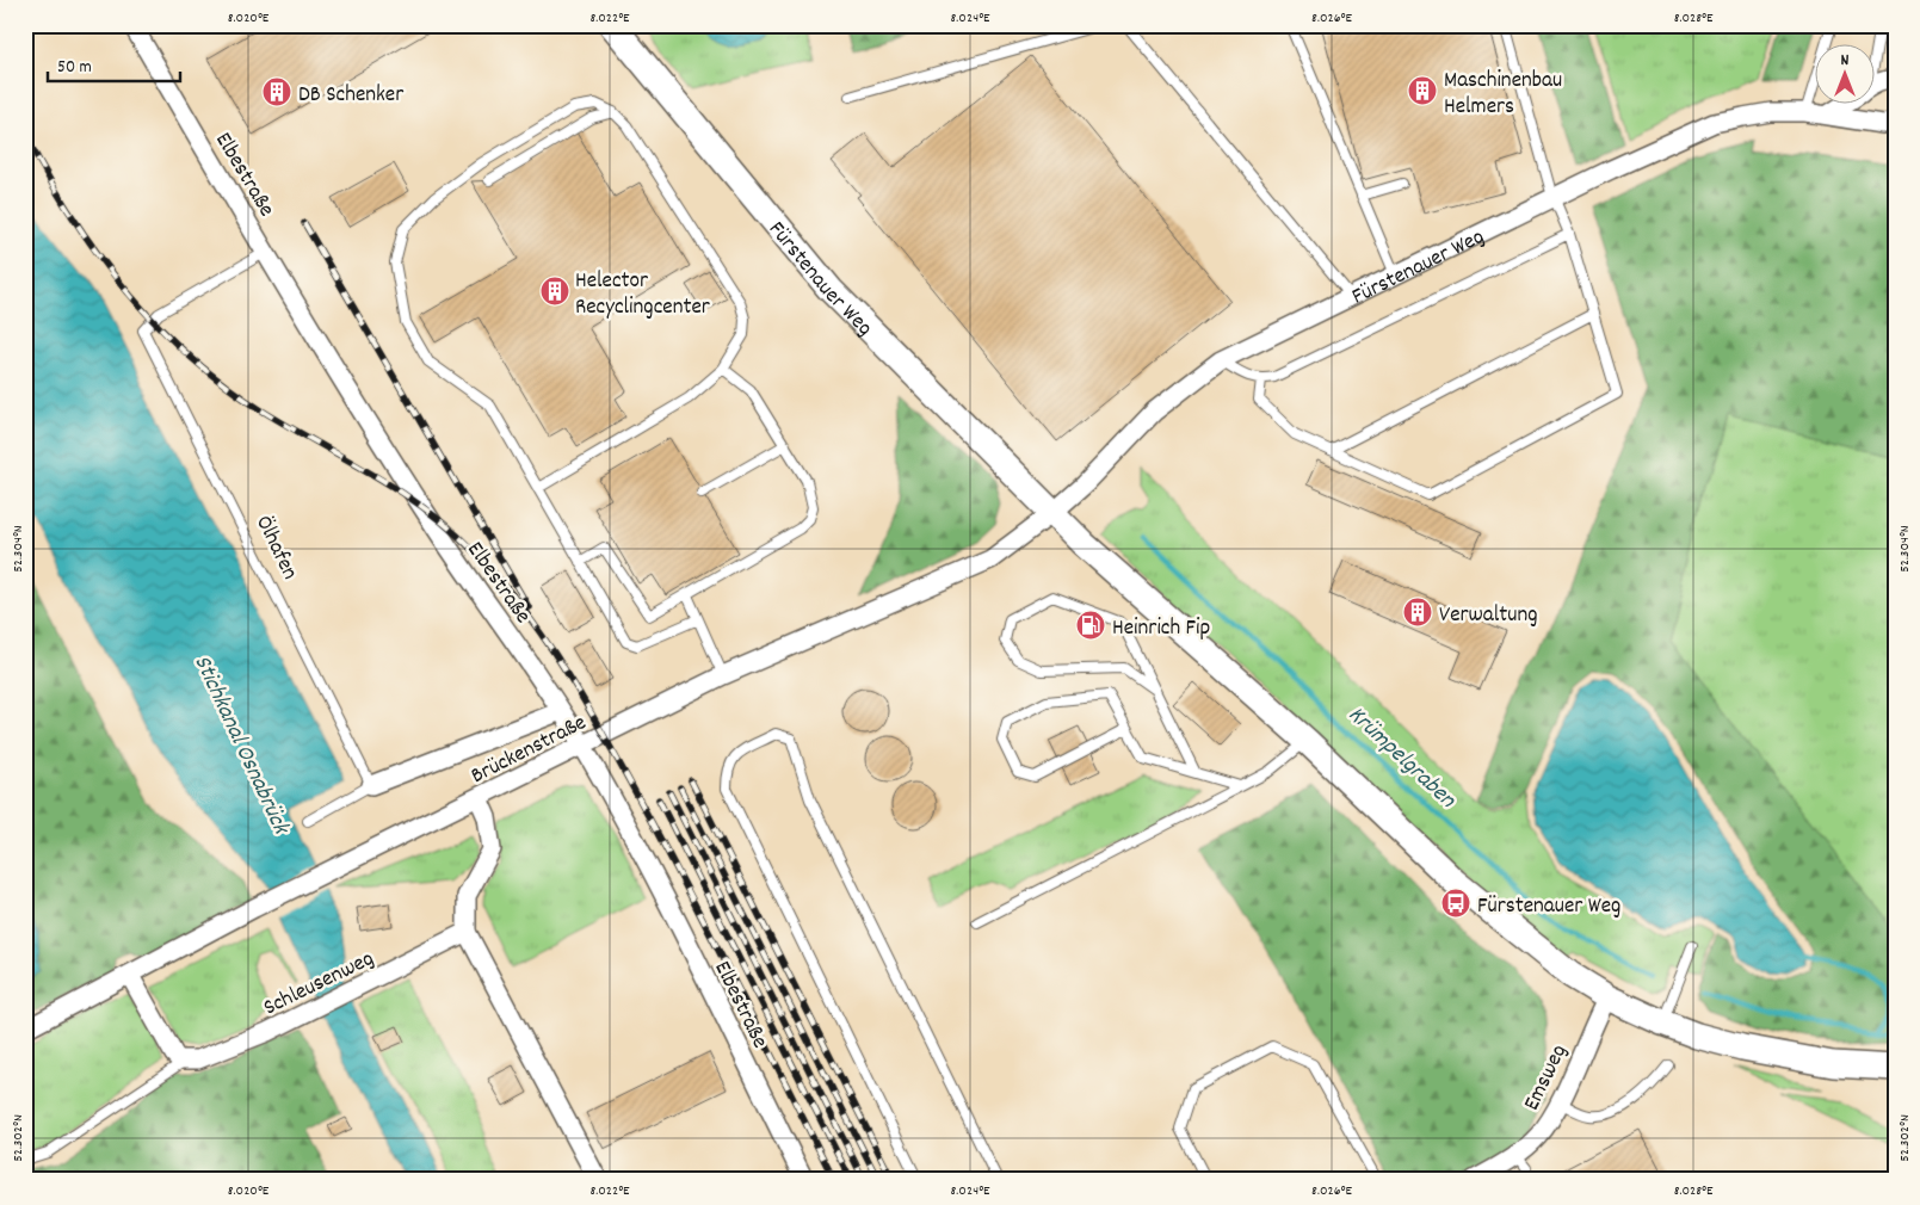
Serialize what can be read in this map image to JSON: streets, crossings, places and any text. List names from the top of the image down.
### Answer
{
  "streets": {
    "street": [
      "Elbestraße",
      "Fürstenauer Weg",
      "Brückenstraße",
      "Schleusenweg",
      "Emsweg"
    ],
    "lane": ["Ölhafen"]
  },
  "crossings": [
    ["Elbestraße", "Ölhafen"],
    ["Elbestraße", "Brückenstraße"],
    ["Fürstenauer Weg", "Brückenstraße"],
    ["Fürstenauer Weg", "Emsweg"]
  ],
  "water": ["Stichkanal Osnabrück", "Krümpelgraben"],
  "places": {
    "building": [
      "Maschinenbau Helmers",
      "DB Schenker",
      "Helector Recyclingcenter",
      "Verwaltung"
    ],
    "fuel station": ["Heinrich Fip"],
    "bus stop": ["Fürstenauer Weg"]
  },
  "scale_bar": "50 m",
  "north": "top",
  "coordinates": [
    "8.020°E",
    "8.022°E",
    "8.024°E",
    "8.026°E",
    "8.028°E",
    "52.304°N",
    "52.302°N"
  ]
}
